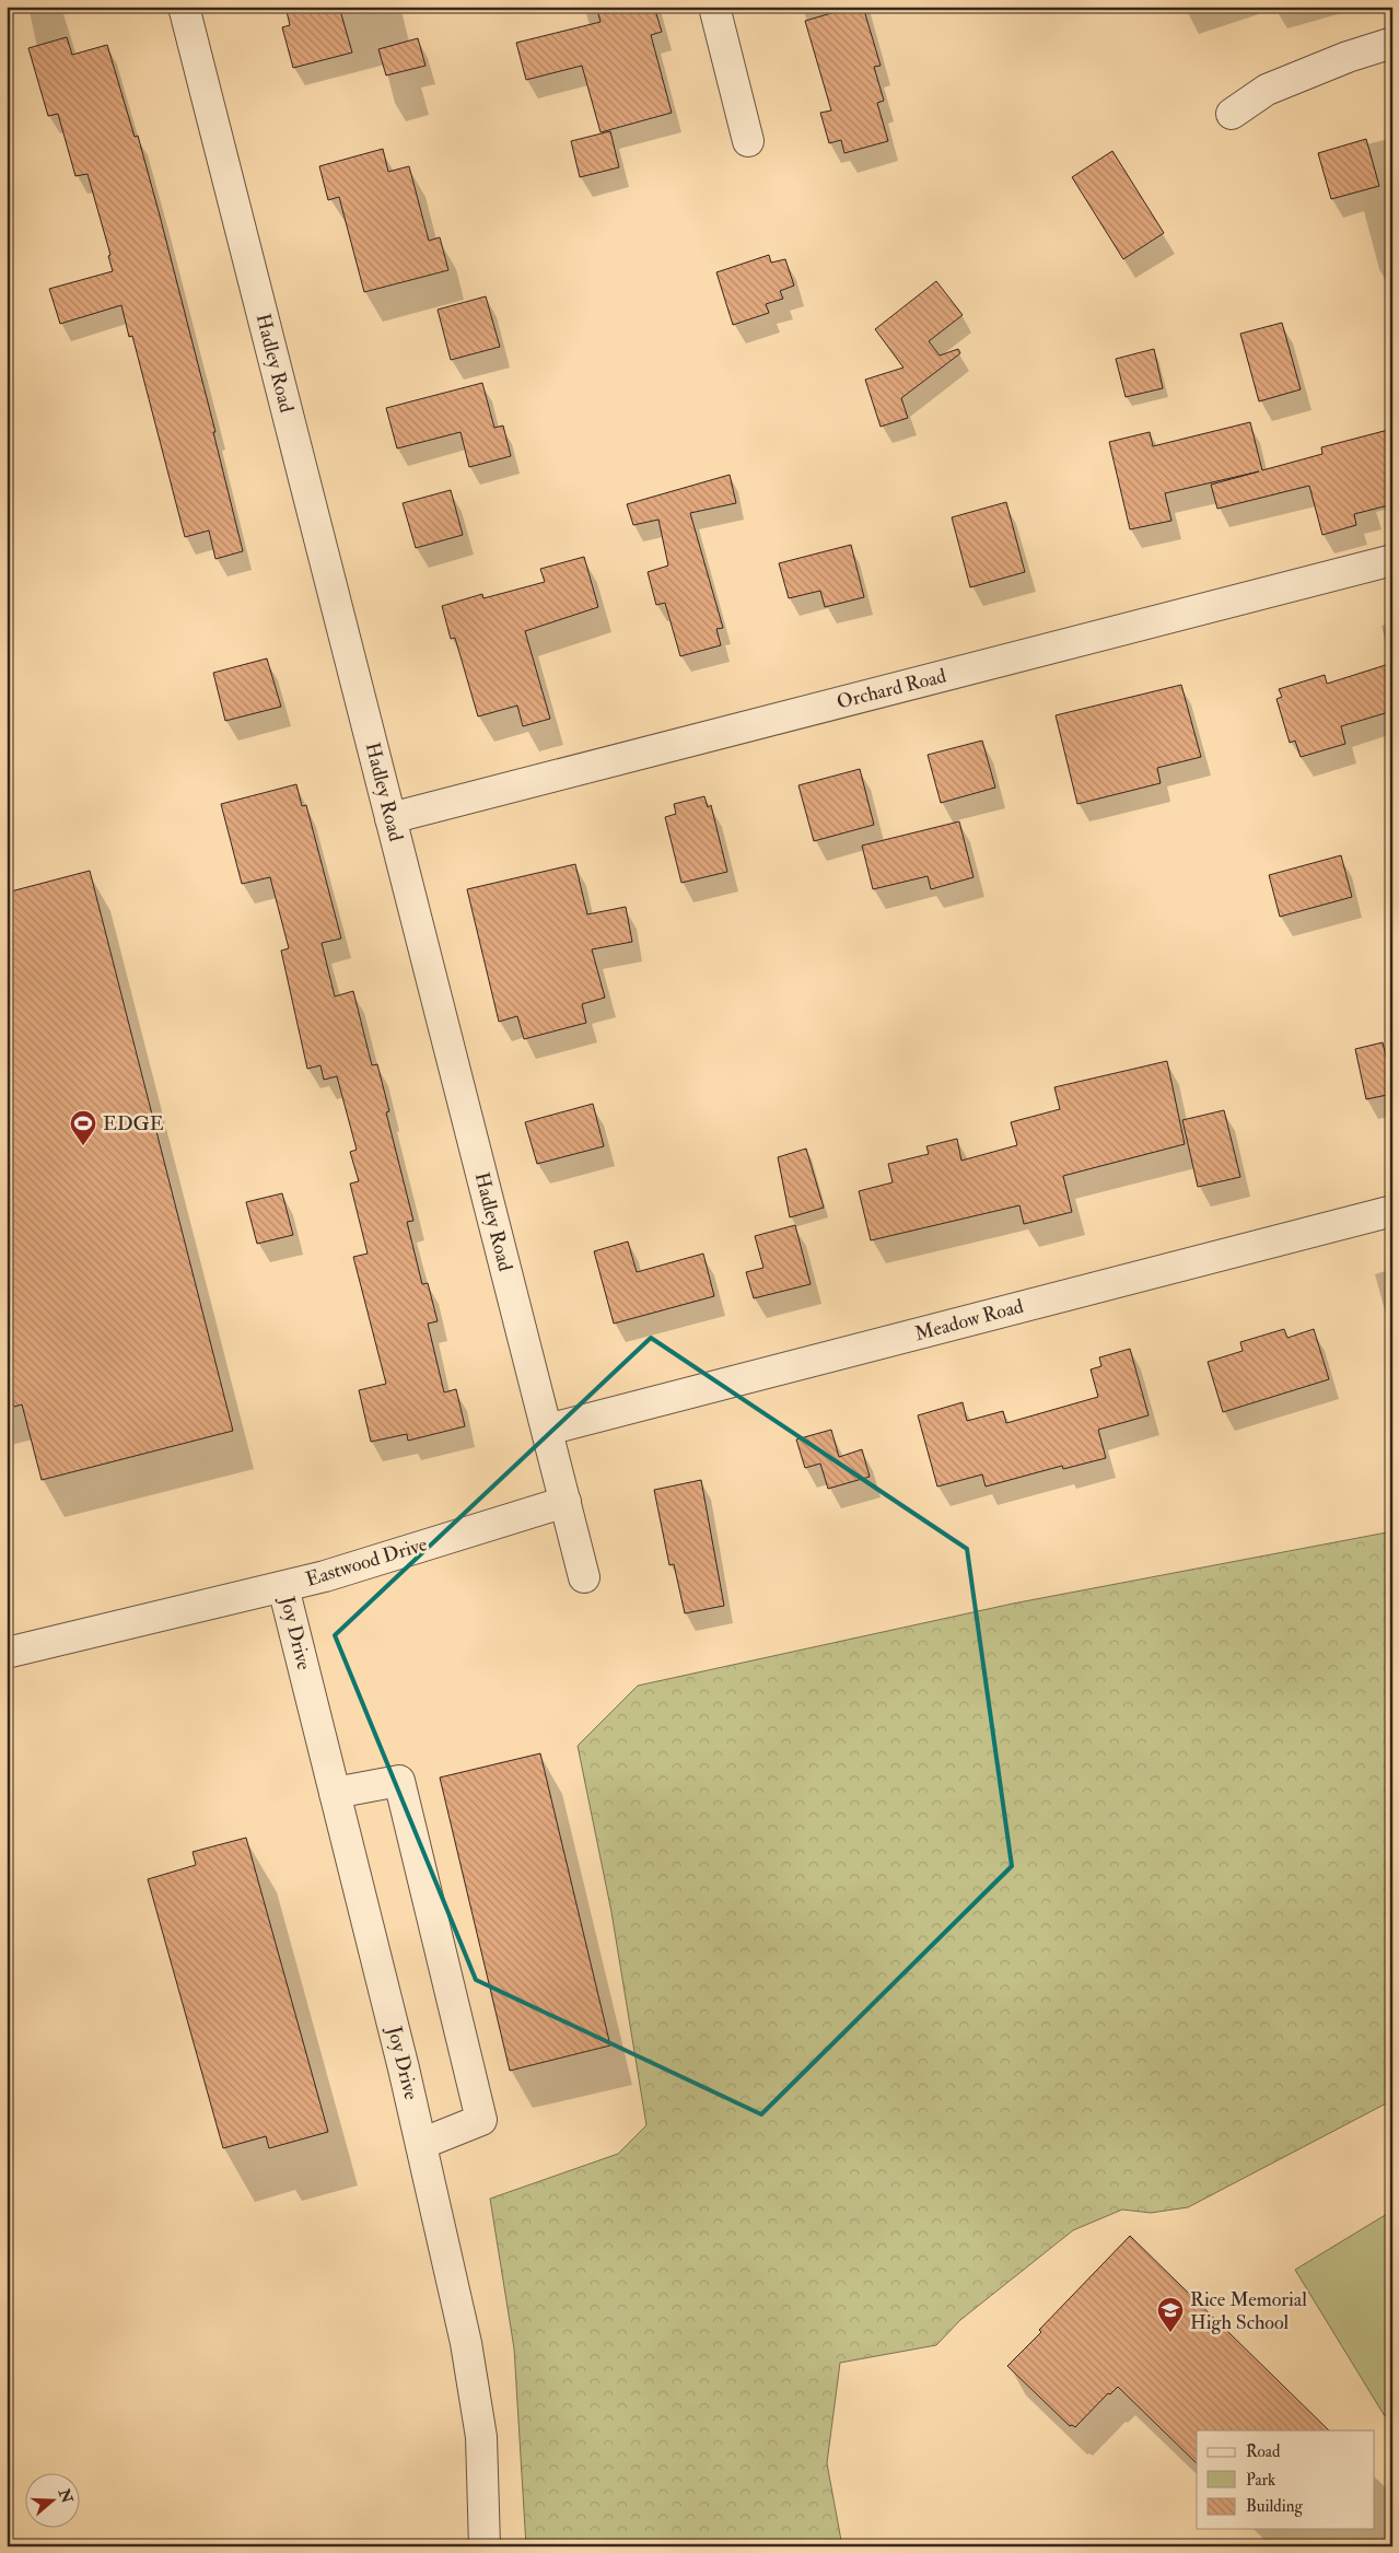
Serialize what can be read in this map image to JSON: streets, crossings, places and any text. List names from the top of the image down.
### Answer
{
  "streets": {
    "street": [
      "Hadley Road",
      "Orchard Road",
      "Meadow Road",
      "Eastwood Drive",
      "Joy Drive"
    ]
  },
  "crossings": [
    ["Hadley Road", "Orchard Road"],
    ["Hadley Road", "Meadow Road"],
    ["Hadley Road", "Eastwood Drive"],
    ["Eastwood Drive", "Joy Drive"]
  ],
  "places": {
    "sports": ["EDGE"],
    "school or university": ["Rice Memorial High School"]
  },
  "legend": ["Road", "Park", "Building"],
  "north": "right"
}
